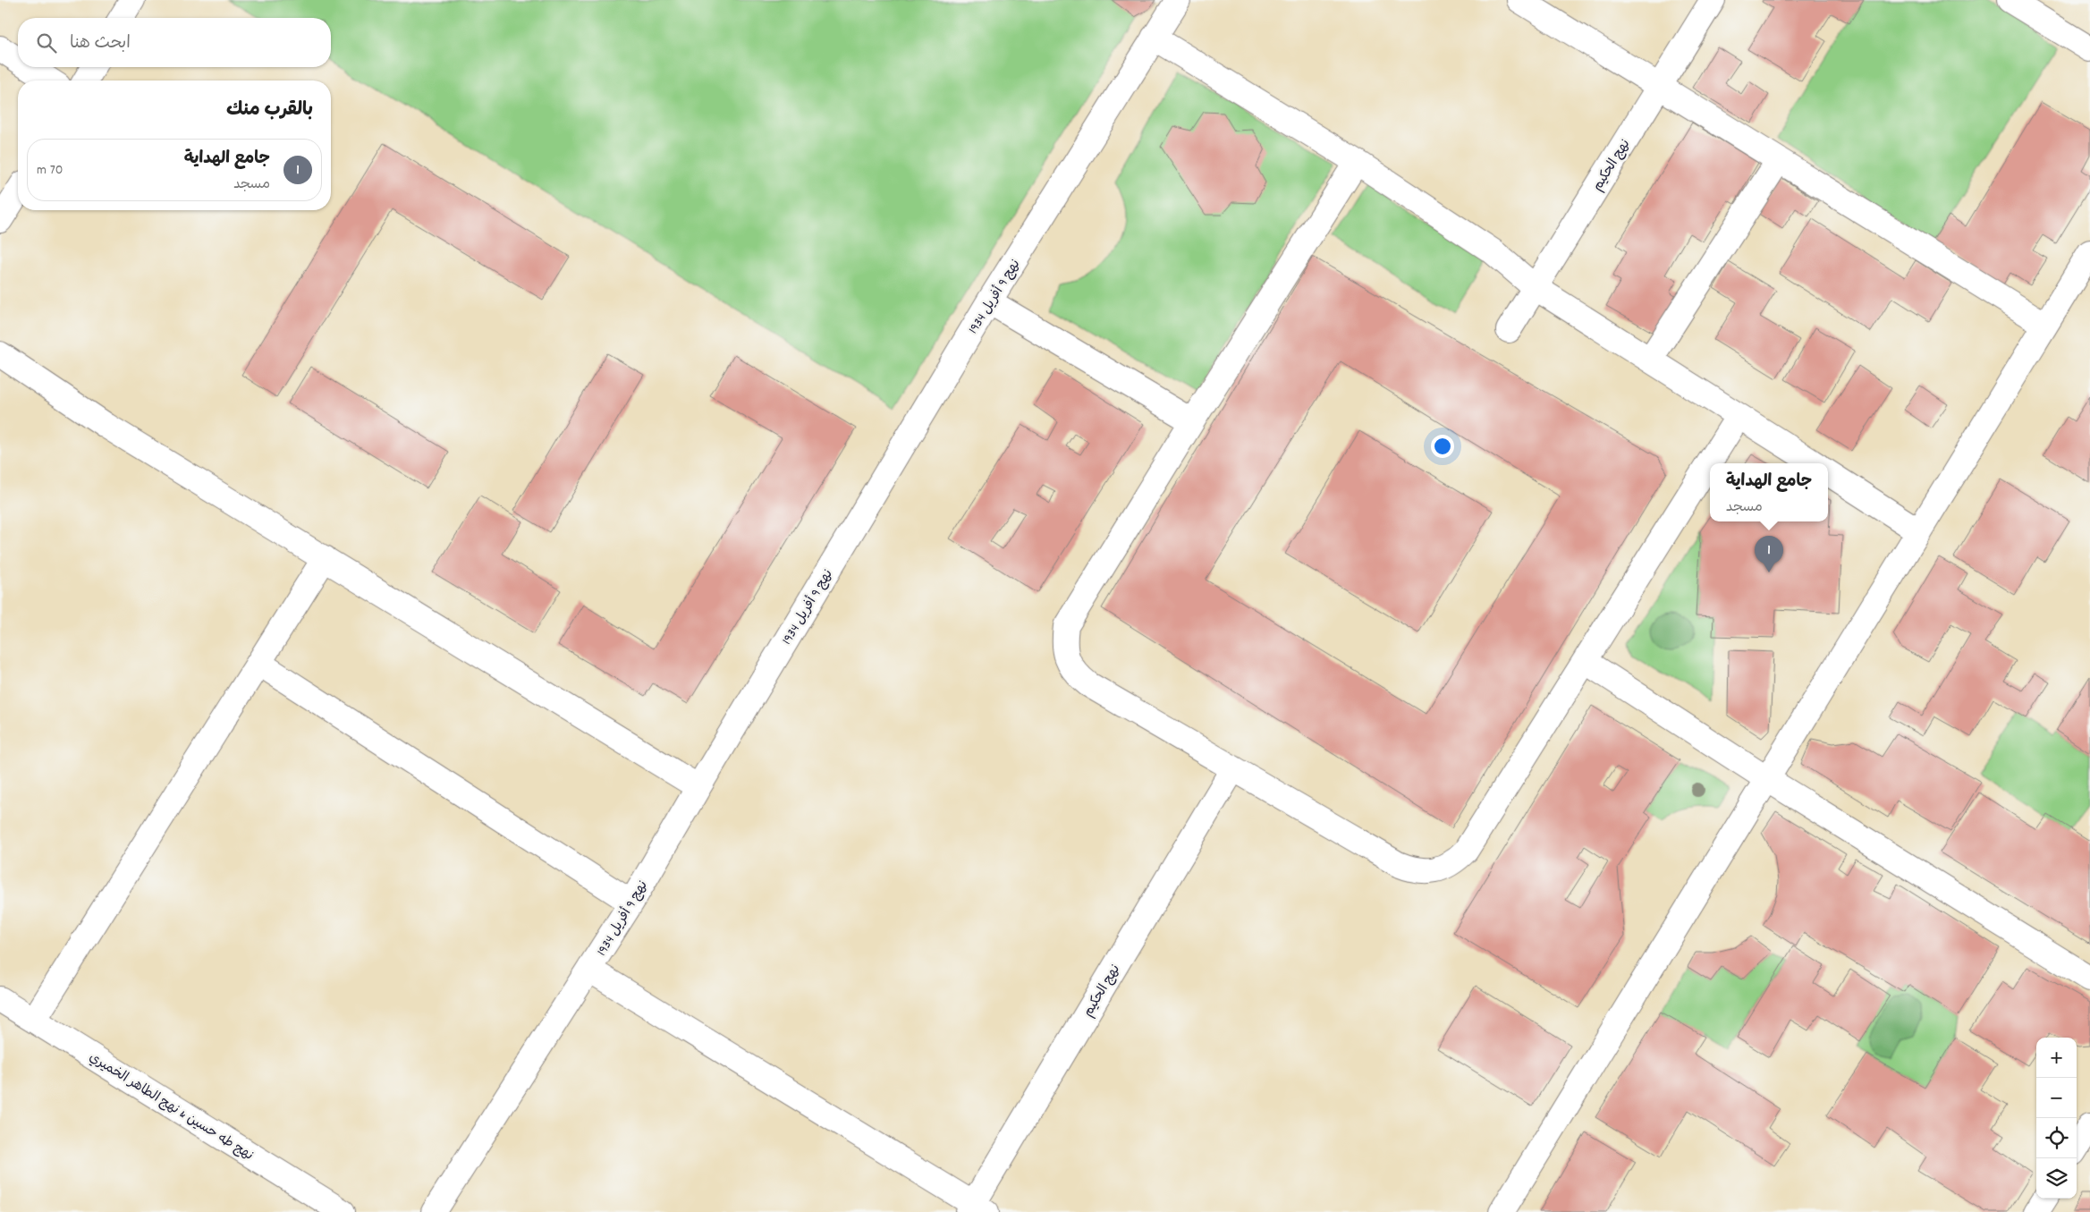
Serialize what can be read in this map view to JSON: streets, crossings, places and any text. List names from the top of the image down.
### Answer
{
  "streets": {
    "street": ["نهج الحكيم", "نهج 9 أفريل 1934", "نهج طه حسين & نهج الطاهر الخميري"]
  },
  "page": {
    "search": "ابحث هنا",
    "heading": "بالقرب منك",
    "list": [
      {
        "mark": "1",
        "name": "جامع الهداية",
        "note": "مسجد",
        "value": "70 m"
      }
    ],
    "popup": ["جامع الهداية", "مسجد"],
    "pins": "1",
    "map_buttons": ["+", "−"]
  }
}
